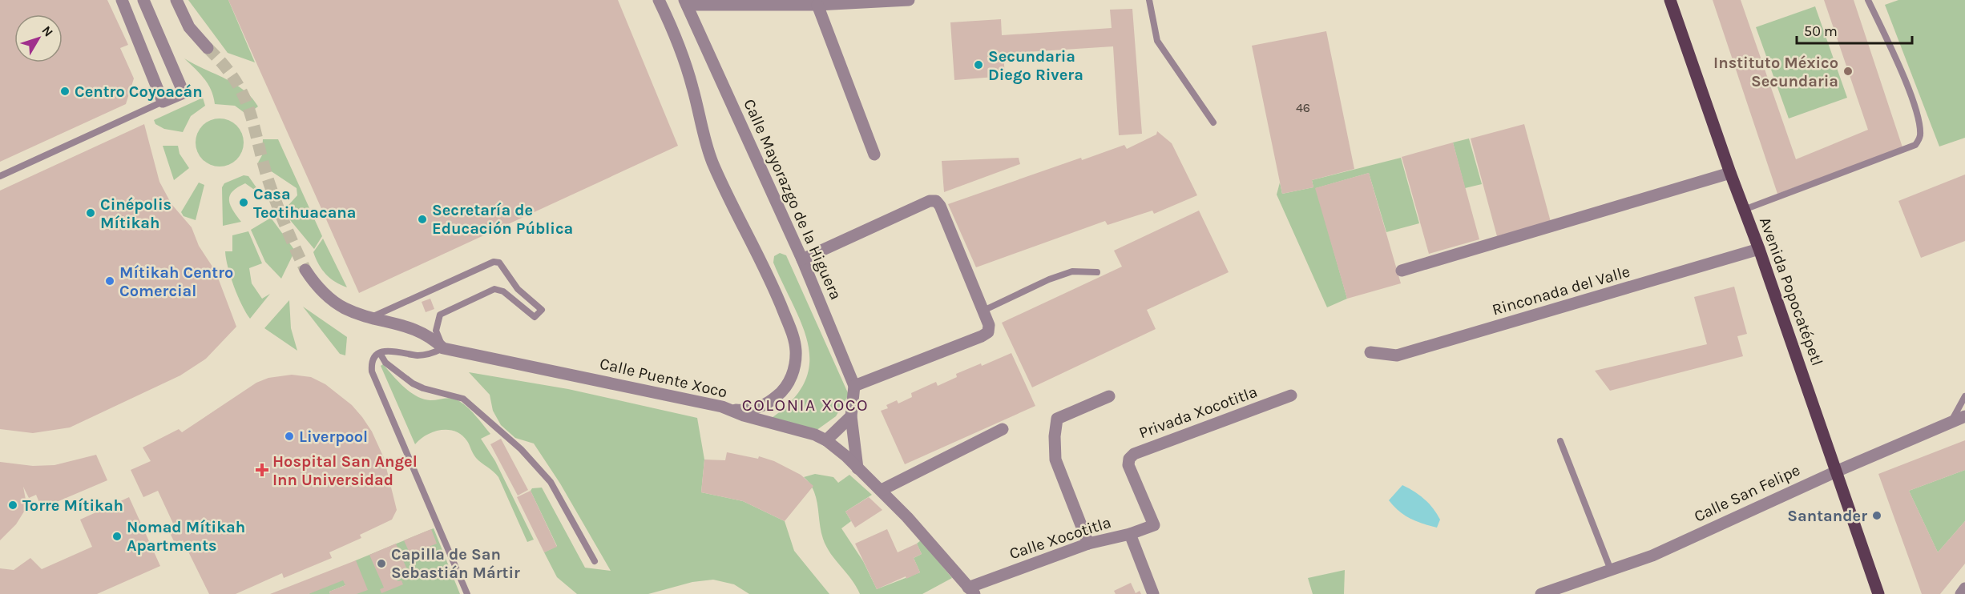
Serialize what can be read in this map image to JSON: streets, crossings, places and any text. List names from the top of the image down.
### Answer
{
  "streets": {
    "main road": ["Avenida Popocatépetl"],
    "street": [
      "Calle Mayorazgo de la Higuera",
      "Rinconada del Valle",
      "Calle Puente Xoco",
      "Privada Xocotitla",
      "Calle San Felipe",
      "Calle Xocotitla"
    ]
  },
  "crossings": [
    ["Calle Mayorazgo de la Higuera", "Calle Puente Xoco"],
    ["Rinconada del Valle", "Avenida Popocatépetl"],
    ["Avenida Popocatépetl", "Calle San Felipe"],
    ["Calle Puente Xoco", "Calle Xocotitla"],
    ["Privada Xocotitla", "Calle Xocotitla"]
  ],
  "districts": ["COLONIA XOCO"],
  "places": {
    "other": [
      "Secundaria Diego Rivera",
      "Instituto México Secundaria",
      "Centro Coyoacán",
      "Casa Teotihuacana",
      "Cinépolis Mítikah",
      "Secretaría de Educación Pública",
      "Mítikah Centro Comercial",
      "Liverpool",
      "Torre Mítikah",
      "Santander",
      "Nomad Mítikah Apartments",
      "Capilla de San Sebastián Mártir"
    ],
    "health": ["Hospital San Angel Inn Universidad"]
  },
  "house_numbers": ["46"],
  "scale_bar": "50 m",
  "north": "top right"
}
